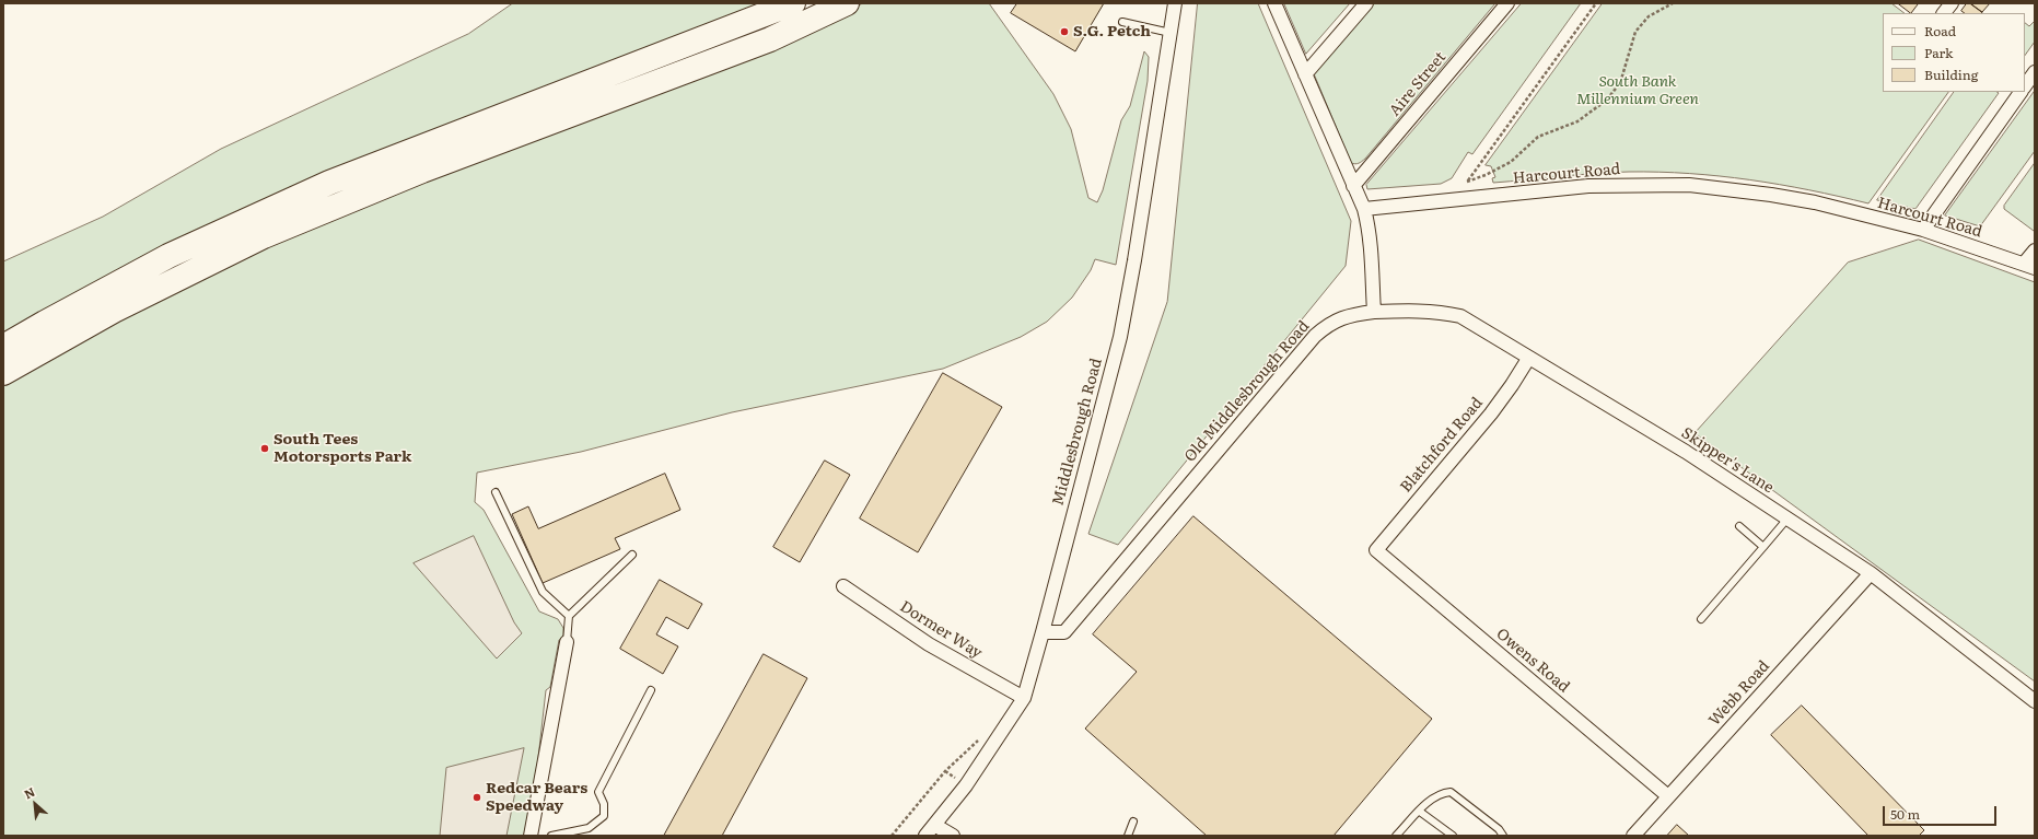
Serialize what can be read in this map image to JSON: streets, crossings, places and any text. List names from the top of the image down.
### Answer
{
  "streets": {
    "street": [
      "Aire Street",
      "Harcourt Road",
      "Old Middlesbrough Road",
      "Middlesbrough Road",
      "Blatchford Road",
      "Skipper's Lane",
      "Dormer Way",
      "Owens Road",
      "Webb Road"
    ]
  },
  "crossings": [
    ["Old Middlesbrough Road", "Middlesbrough Road"],
    ["Old Middlesbrough Road", "Skipper's Lane"],
    ["Middlesbrough Road", "Dormer Way"],
    ["Blatchford Road", "Skipper's Lane"],
    ["Blatchford Road", "Owens Road"],
    ["Skipper's Lane", "Webb Road"],
    ["Owens Road", "Webb Road"]
  ],
  "parks": ["South Bank Millennium Green"],
  "places": ["S.G. Petch", "South Tees Motorsports Park", "Redcar Bears Speedway"],
  "legend": ["Road", "Park", "Building"],
  "scale_bar": "50 m",
  "north": "top left"
}
